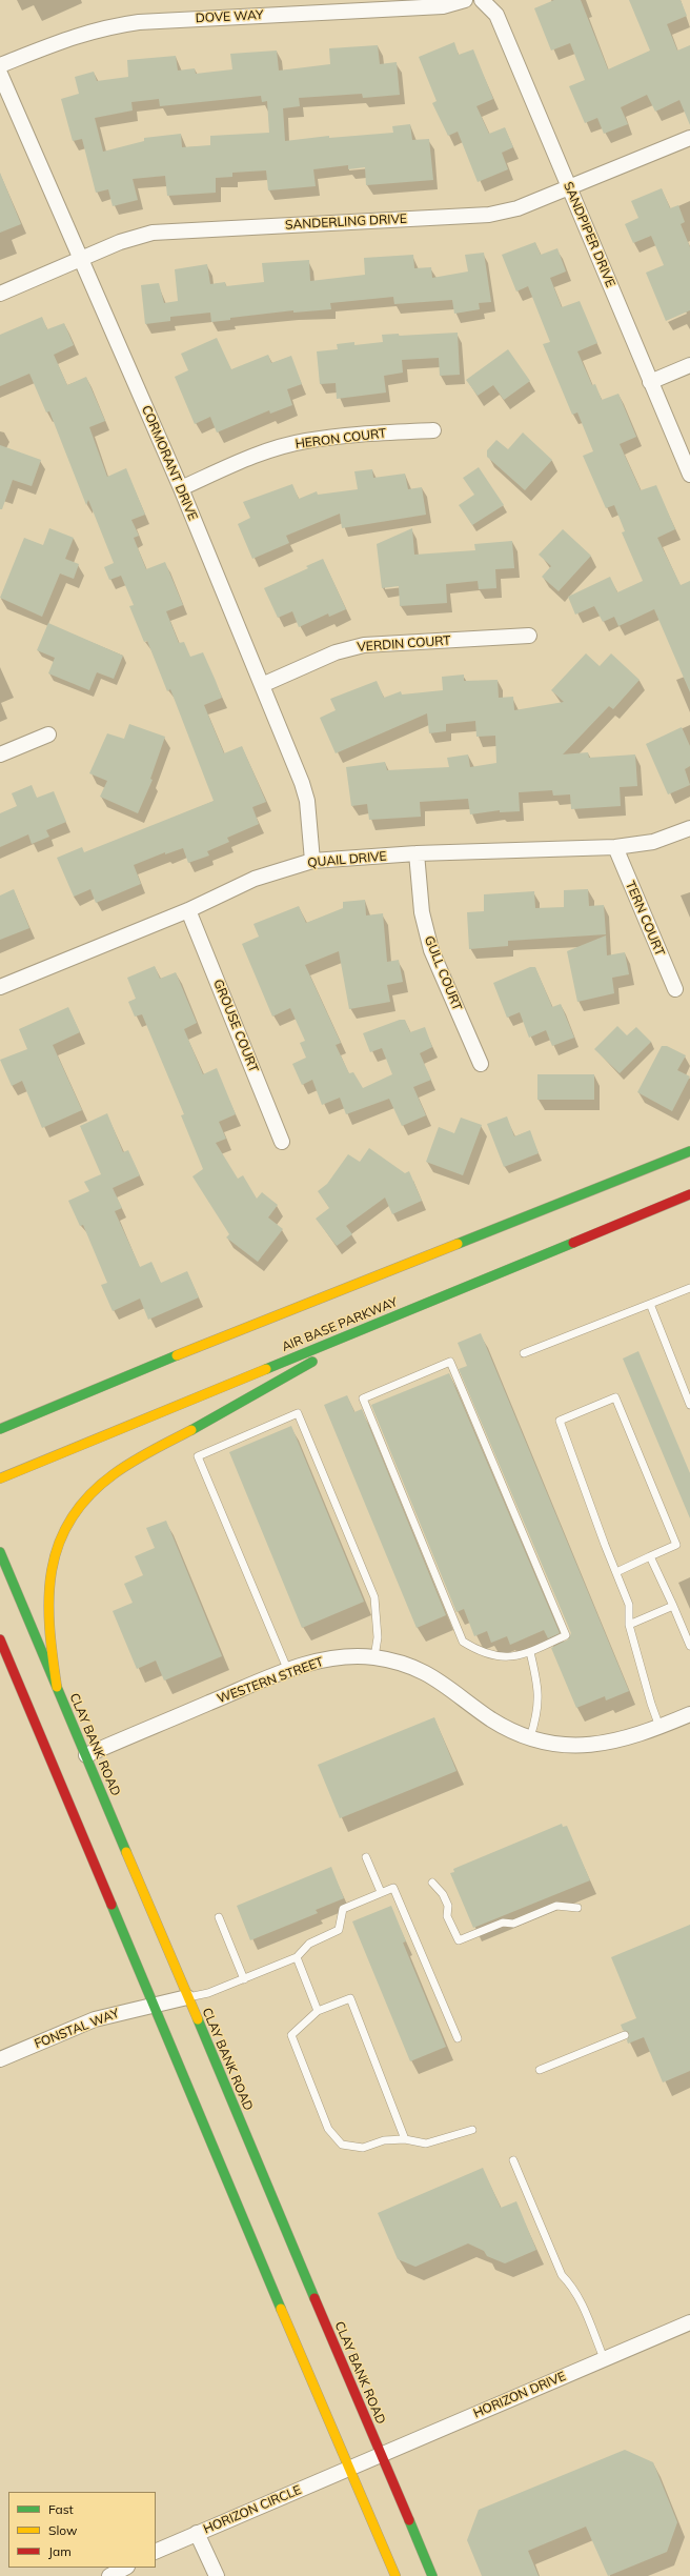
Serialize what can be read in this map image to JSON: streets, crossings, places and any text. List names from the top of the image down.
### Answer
{
  "streets": {
    "street": [
      "DOVE WAY",
      "SANDERLING DRIVE",
      "SANDPIPER DRIVE",
      "HERON COURT",
      "CORMORANT DRIVE",
      "VERDIN COURT",
      "QUAIL DRIVE",
      "TERN COURT",
      "GULL COURT",
      "GROUSE COURT",
      "AIR BASE PARKWAY",
      "WESTERN STREET",
      "CLAY BANK ROAD",
      "FONSTAL WAY",
      "HORIZON DRIVE",
      "HORIZON CIRCLE"
    ]
  },
  "crossings": [
    ["SANDERLING DRIVE", "SANDPIPER DRIVE"],
    ["SANDERLING DRIVE", "CORMORANT DRIVE"],
    ["HERON COURT", "CORMORANT DRIVE"],
    ["CORMORANT DRIVE", "VERDIN COURT"],
    ["CORMORANT DRIVE", "QUAIL DRIVE"],
    ["QUAIL DRIVE", "TERN COURT"],
    ["QUAIL DRIVE", "GULL COURT"],
    ["QUAIL DRIVE", "GROUSE COURT"],
    ["WESTERN STREET", "CLAY BANK ROAD"],
    ["CLAY BANK ROAD", "FONSTAL WAY"],
    ["CLAY BANK ROAD", "HORIZON DRIVE"],
    ["HORIZON DRIVE", "HORIZON CIRCLE"]
  ],
  "legend": ["Fast", "Slow", "Jam"]
}
